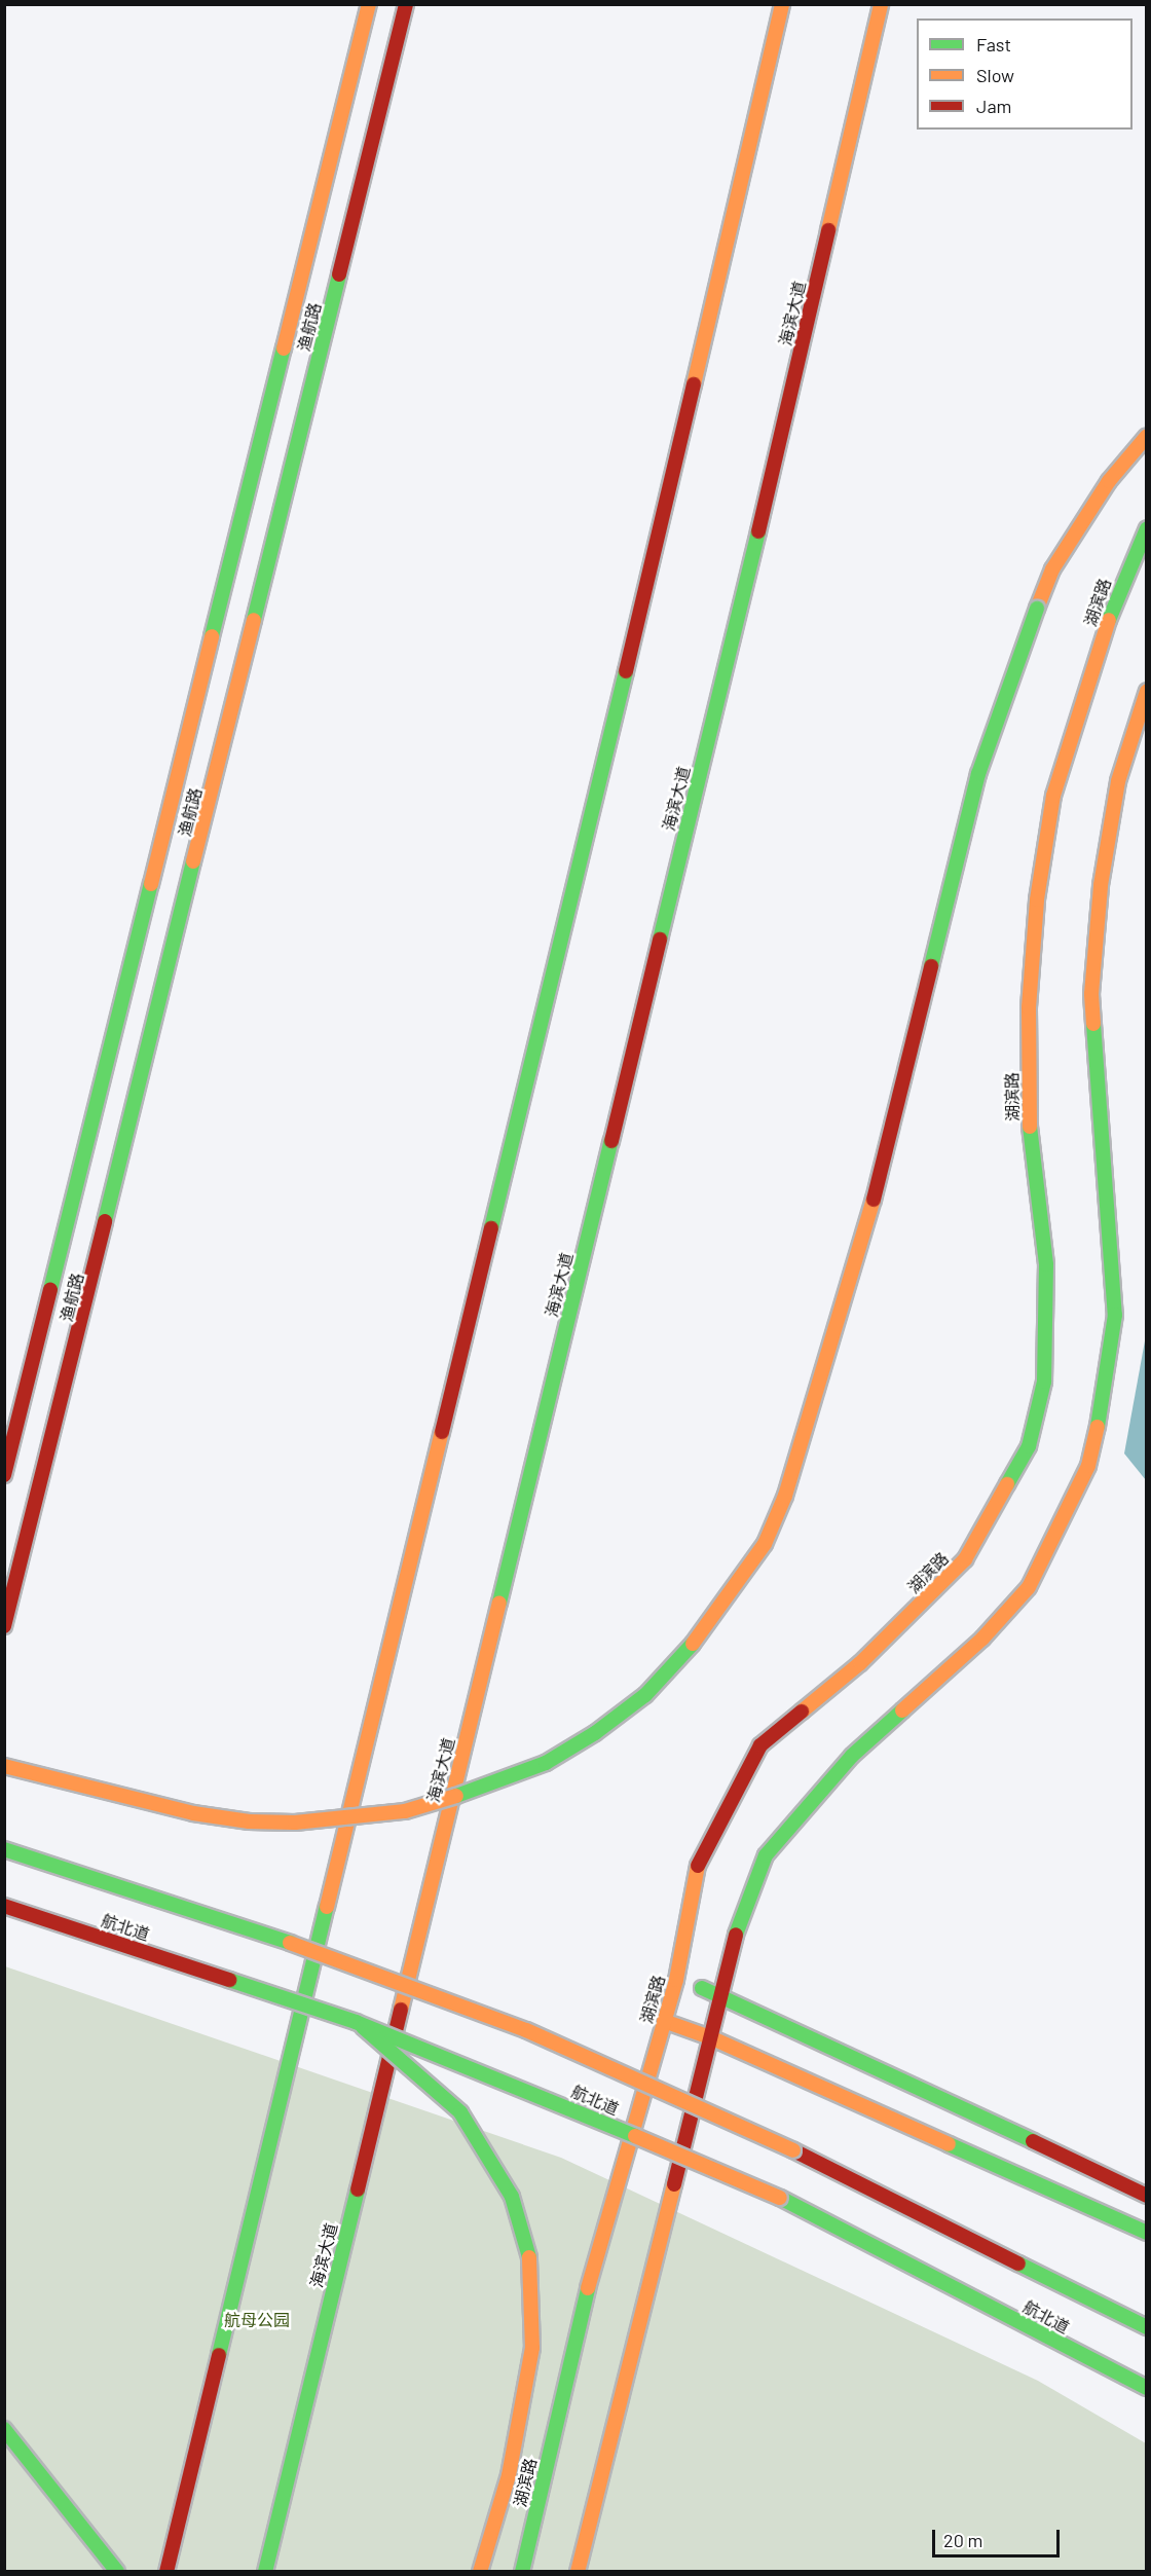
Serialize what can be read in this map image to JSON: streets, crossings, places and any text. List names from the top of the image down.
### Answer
{
  "streets": {
    "main road": [
      "海滨大道",
      "渔航路",
      "湖滨路",
      "航北道"
    ]
  },
  "parks": ["航母公园"],
  "legend": ["Fast", "Slow", "Jam"],
  "scale_bar": "20 m"
}
